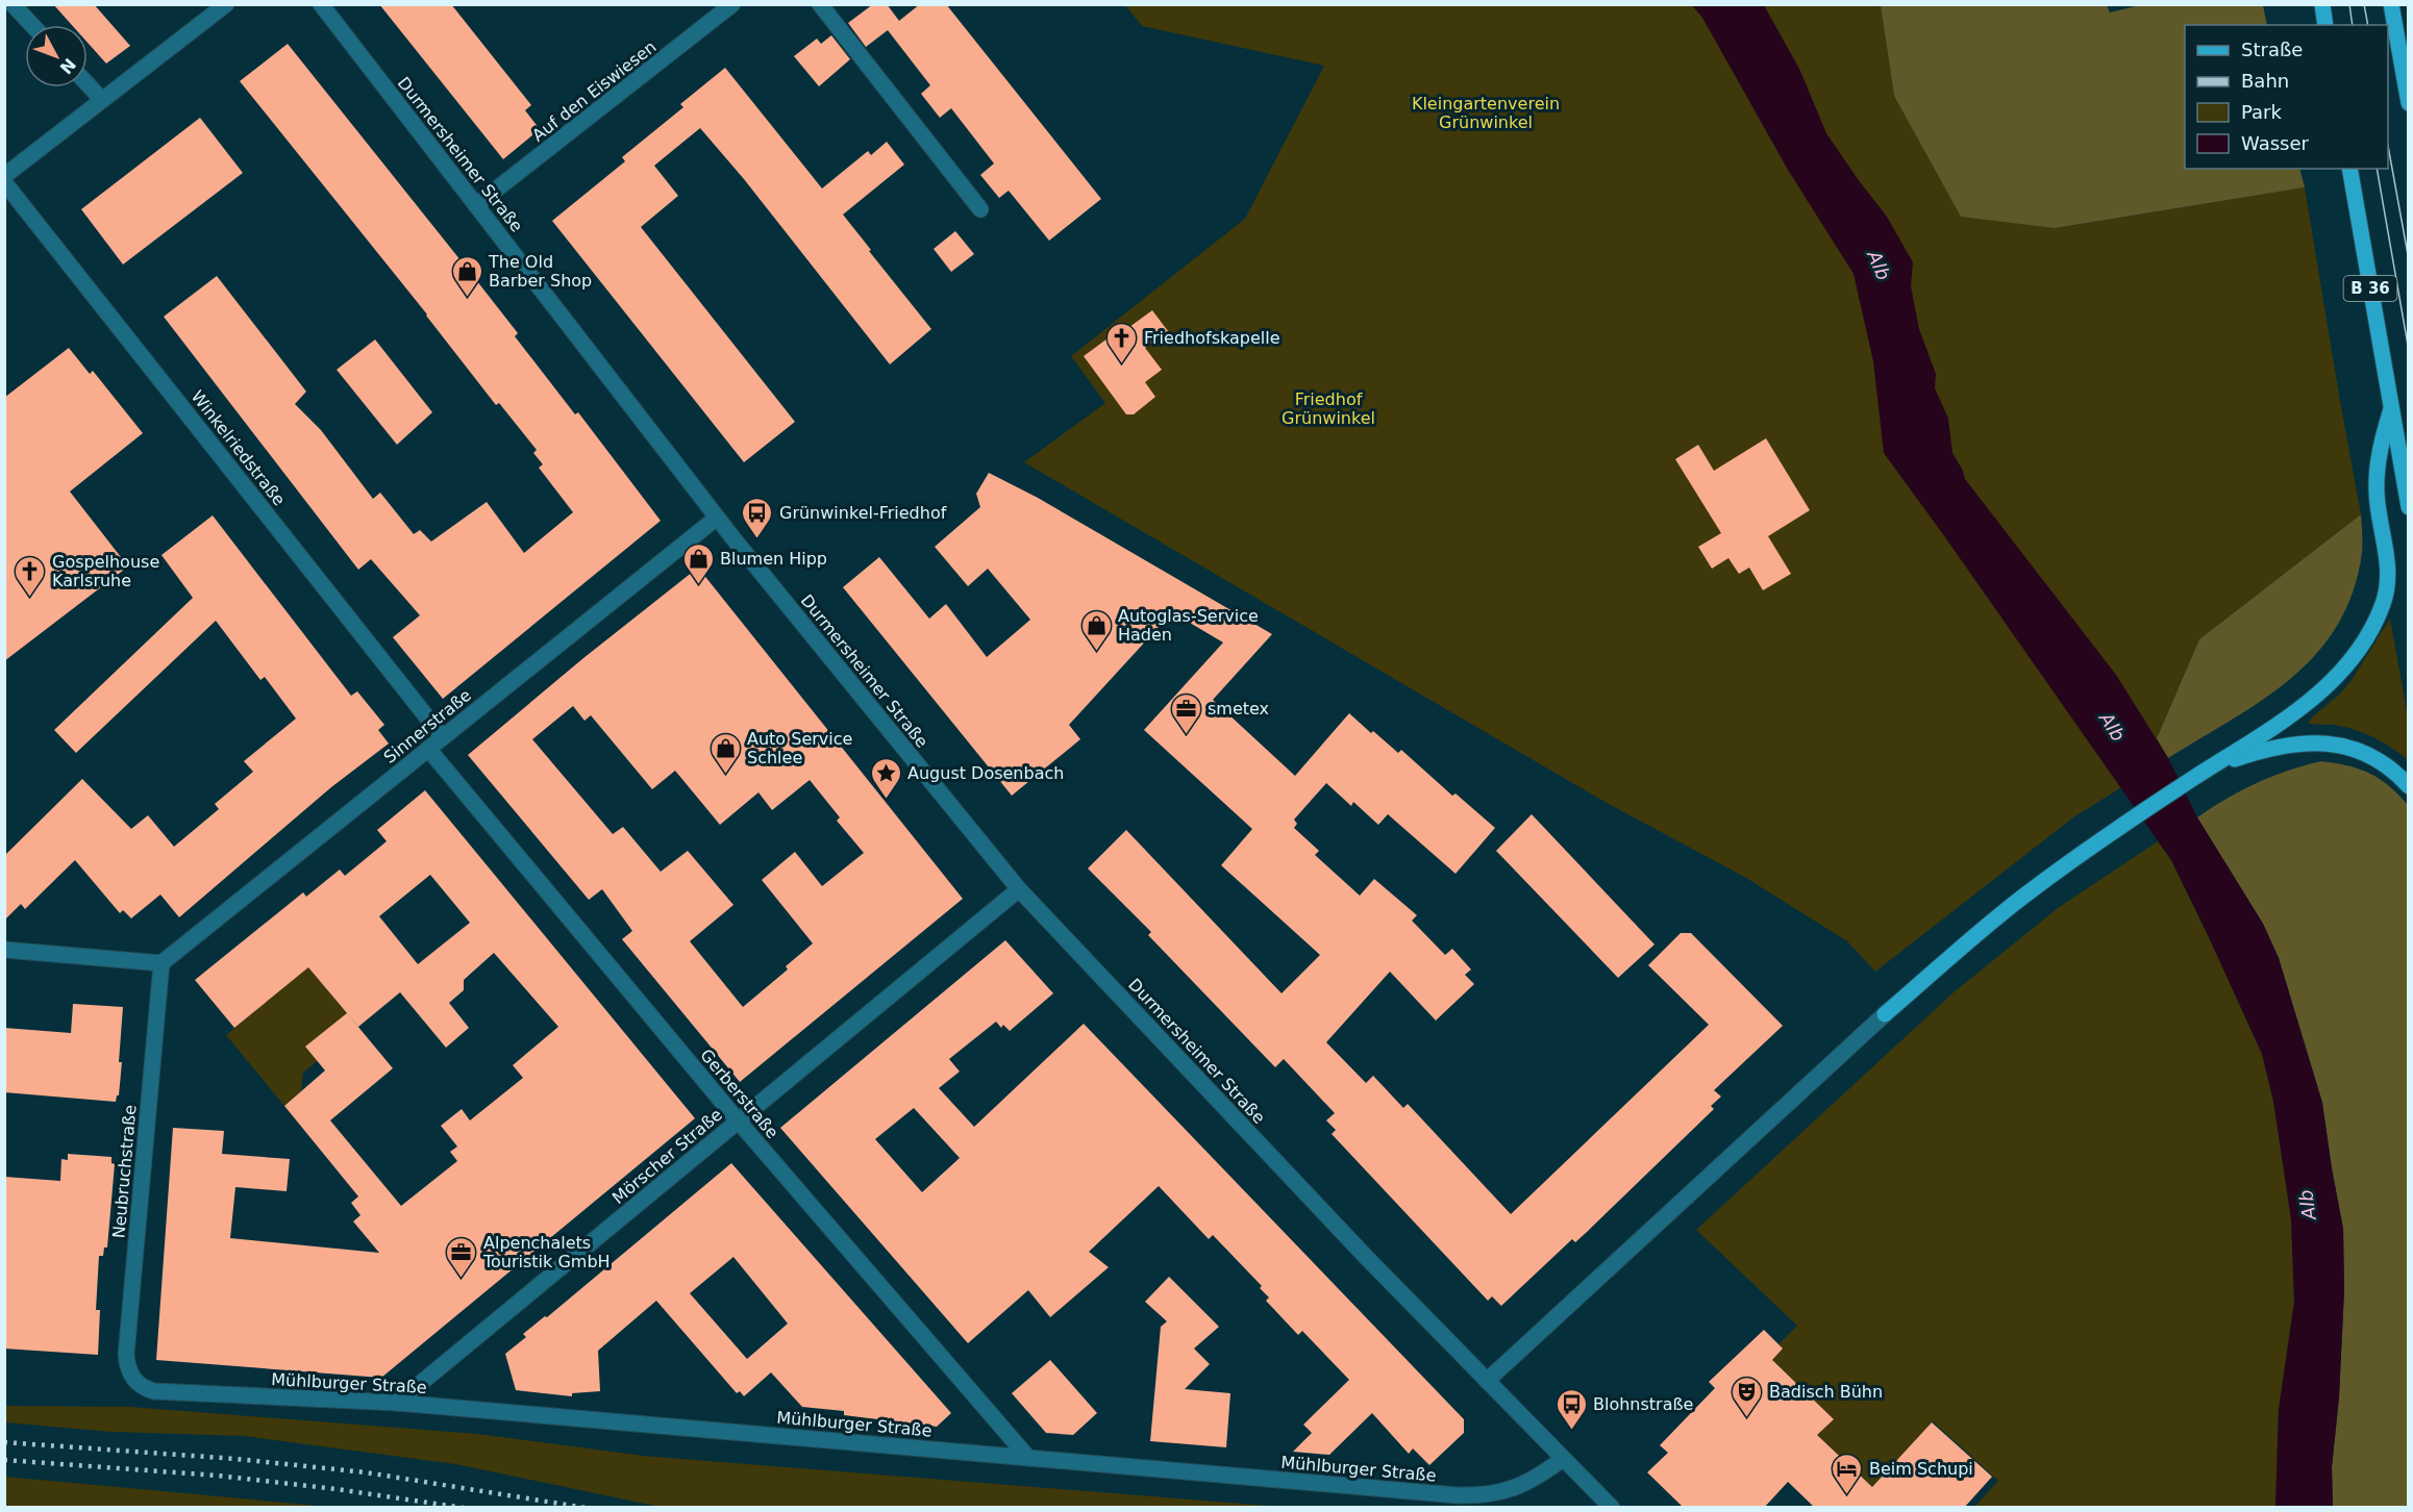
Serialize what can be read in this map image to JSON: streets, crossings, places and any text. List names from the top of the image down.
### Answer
{
  "streets": {
    "main road": ["B 36"],
    "street": [
      "Auf den Eiswiesen",
      "Durmersheimer Straße",
      "Winkelriedstraße",
      "Sinnerstraße",
      "Gerberstraße",
      "Mörscher Straße",
      "Neubruchstraße",
      "Mühlburger Straße"
    ]
  },
  "crossings": [
    ["Auf den Eiswiesen", "Durmersheimer Straße"],
    ["Durmersheimer Straße", "Sinnerstraße"],
    ["Durmersheimer Straße", "Mörscher Straße"],
    ["Durmersheimer Straße", "Mühlburger Straße"],
    ["Winkelriedstraße", "Sinnerstraße"],
    ["Sinnerstraße", "Gerberstraße"],
    ["Sinnerstraße", "Neubruchstraße"],
    ["Gerberstraße", "Mörscher Straße"],
    ["Gerberstraße", "Mühlburger Straße"],
    ["Mörscher Straße", "Mühlburger Straße"],
    ["Neubruchstraße", "Mühlburger Straße"]
  ],
  "water": ["Alb"],
  "parks": ["Kleingartenverein Grünwinkel", "Friedhof Grünwinkel"],
  "places": {
    "shop": [
      "The Old Barber Shop",
      "Blumen Hipp",
      "Autoglas-Service Haden",
      "Auto Service Schlee"
    ],
    "church": ["Friedhofskapelle", "Gospelhouse Karlsruhe"],
    "bus stop": ["Grünwinkel-Friedhof", "Blohnstraße"],
    "office": ["smetex", "Alpenchalets Touristik GmbH"],
    "place": ["August Dosenbach"],
    "theatre": ["Badisch Bühn"],
    "hotel": ["Beim Schupi"]
  },
  "legend": [
    "Straße",
    "Bahn",
    "Park",
    "Wasser"
  ],
  "north": "bottom right"
}
